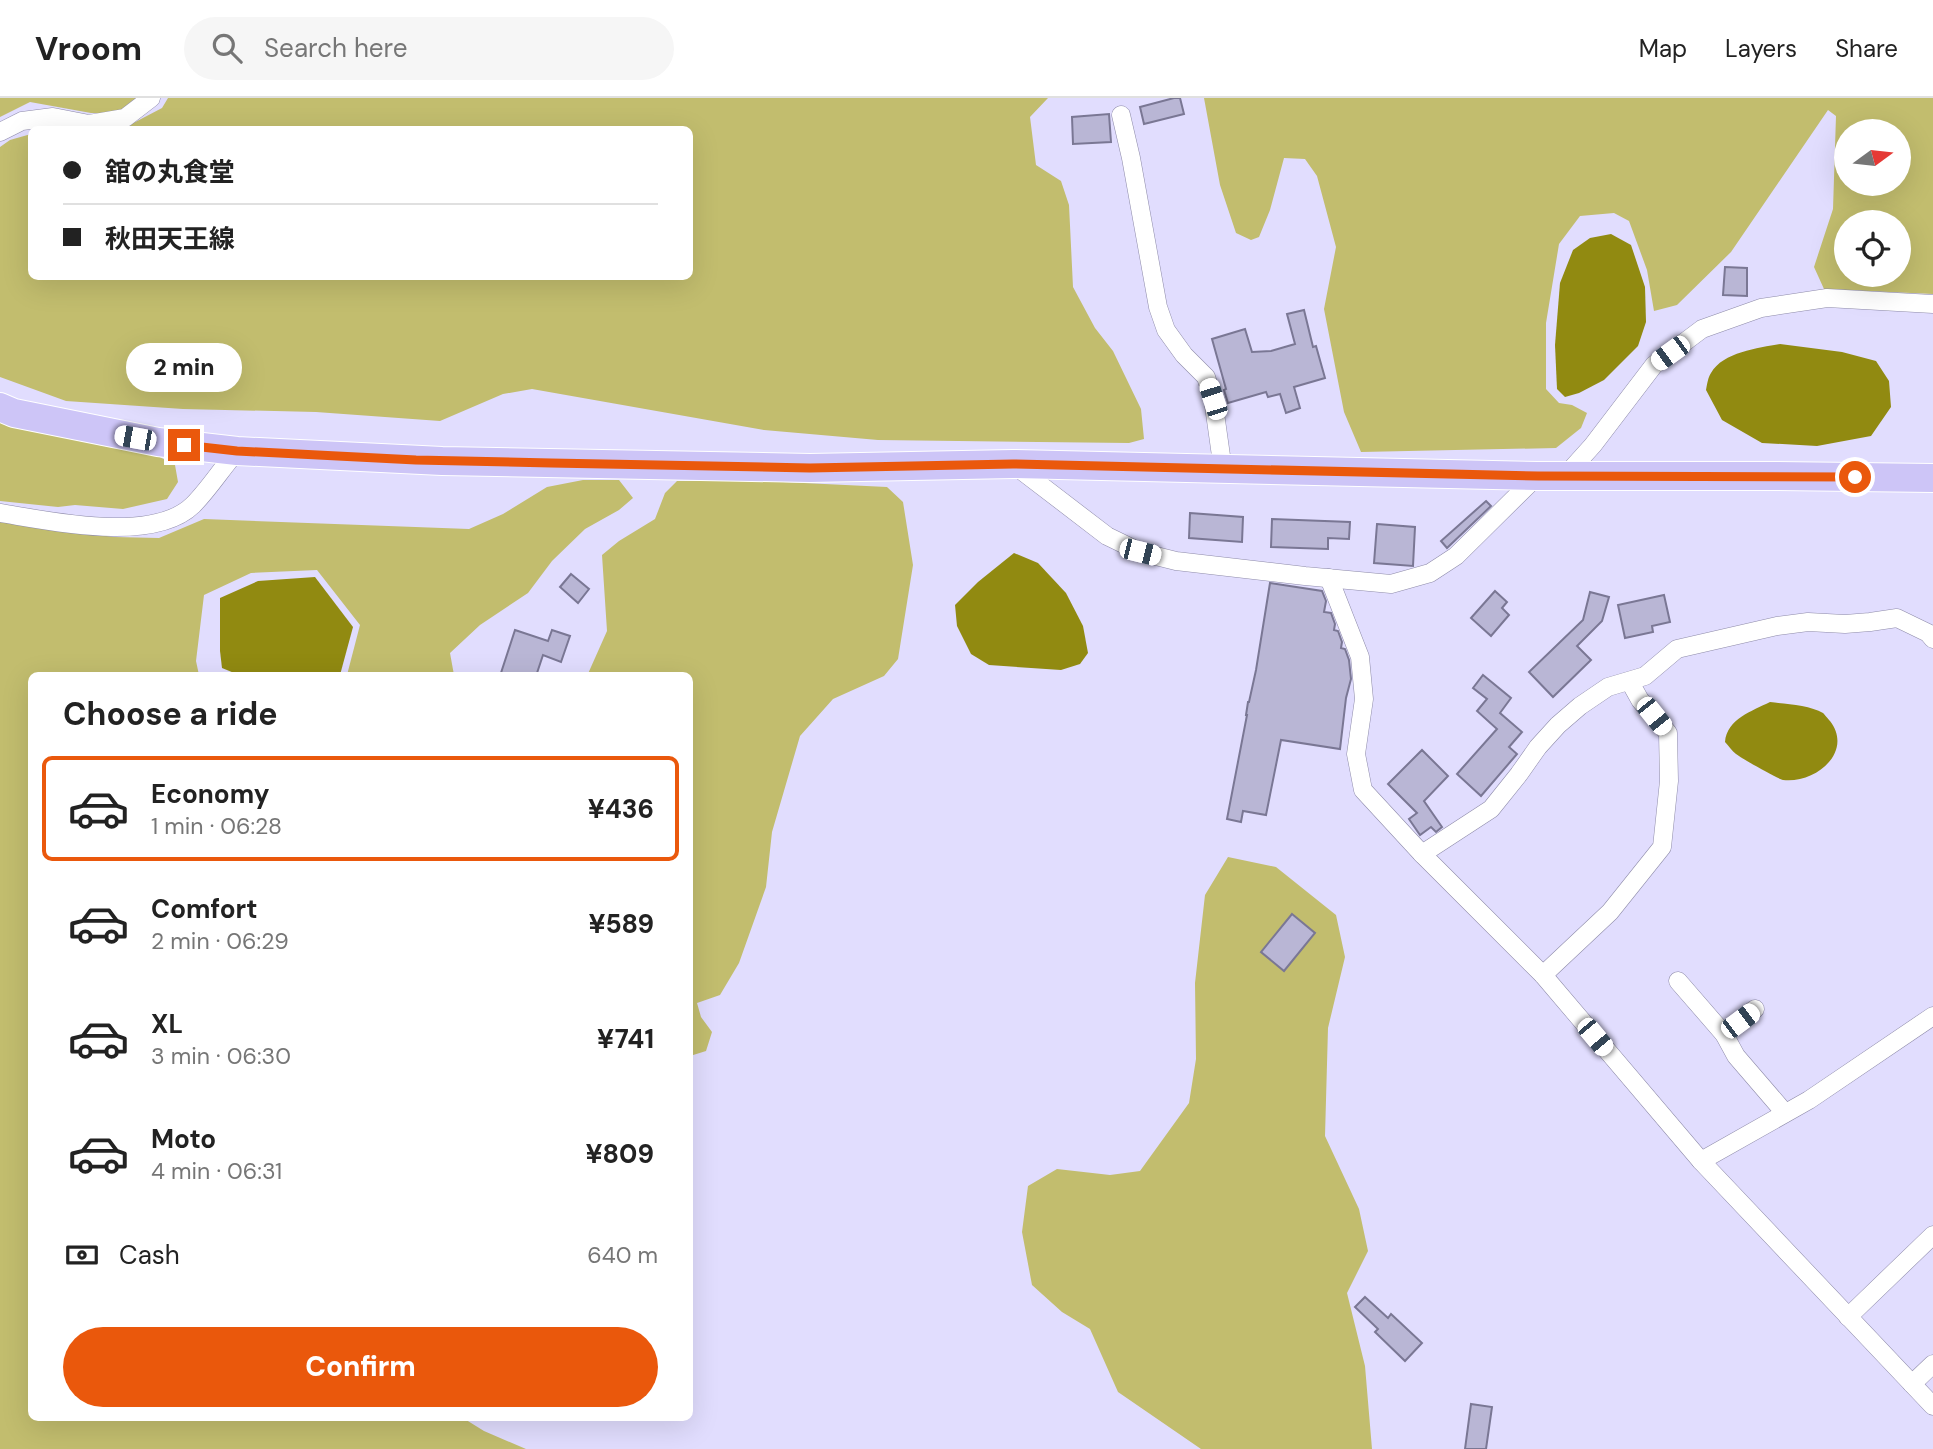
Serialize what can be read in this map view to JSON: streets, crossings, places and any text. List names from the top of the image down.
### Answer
{
  "north": "right",
  "page": {
    "header": "Vroom",
    "search": "Search here",
    "nav": ["Map", "Layers", "Share"],
    "banner": ["舘の丸食堂", "秋田天王線"],
    "bubble": "2 min",
    "heading": "Choose a ride",
    "list": [
      {
        "name": "Economy",
        "note": "1 min · 06:28",
        "value": "¥436"
      },
      {
        "name": "Comfort",
        "note": "2 min · 06:29",
        "value": "¥589"
      },
      {
        "name": "XL",
        "note": "3 min · 06:30",
        "value": "¥741"
      },
      {
        "name": "Moto",
        "note": "4 min · 06:31",
        "value": "¥809"
      }
    ],
    "pay": ["Cash", "640 m"],
    "buttons": "Confirm"
  }
}
